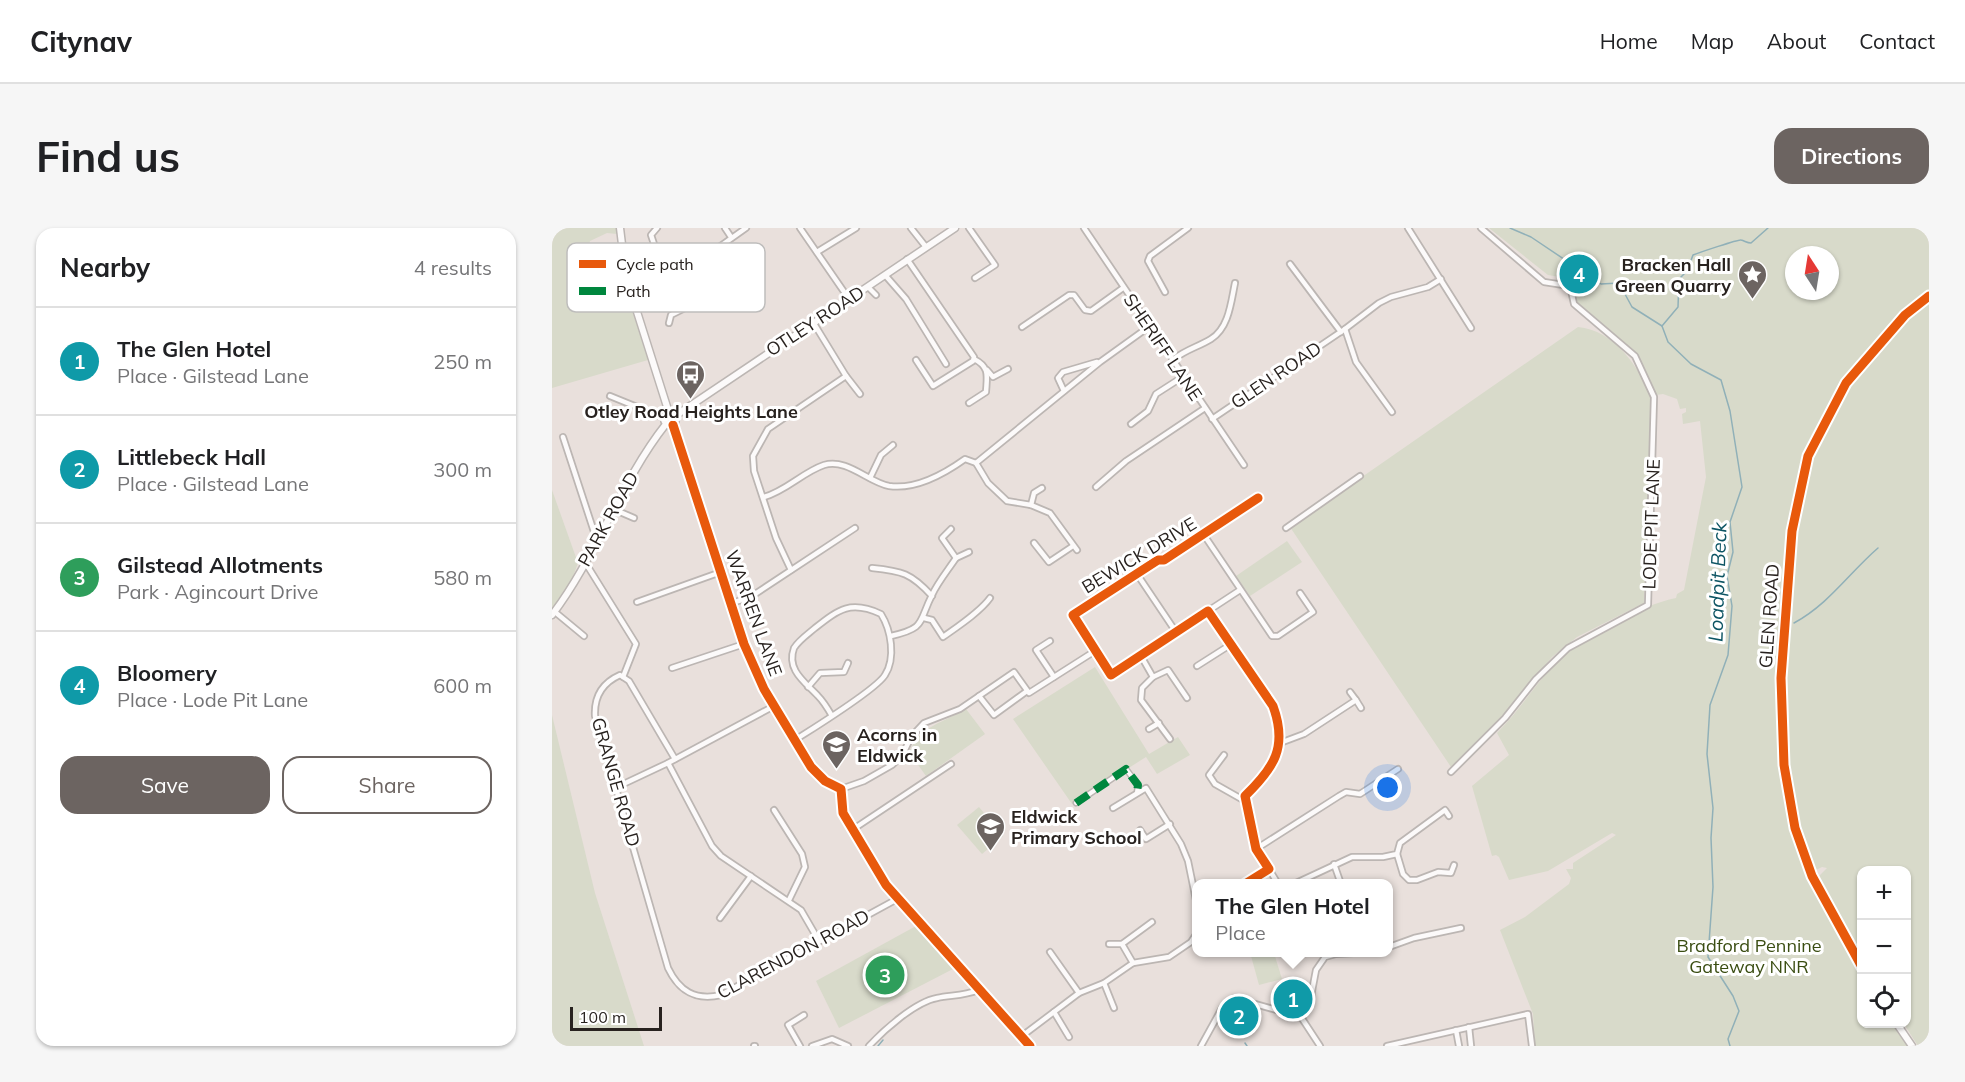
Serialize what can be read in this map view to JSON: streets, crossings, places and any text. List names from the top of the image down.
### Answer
{
  "streets": {
    "street": [
      "OTLEY ROAD",
      "SHERIFF LANE",
      "GLEN ROAD",
      "PARK ROAD",
      "LODE PIT LANE",
      "BEWICK DRIVE",
      "WARREN LANE",
      "GRANGE ROAD",
      "CLARENDON ROAD"
    ]
  },
  "crossings": [
    ["OTLEY ROAD", "PARK ROAD"],
    ["OTLEY ROAD", "WARREN LANE"],
    ["SHERIFF LANE", "GLEN ROAD"],
    ["PARK ROAD", "WARREN LANE"],
    ["GRANGE ROAD", "CLARENDON ROAD"]
  ],
  "water": ["Loadpit Beck"],
  "parks": ["Bradford Pennine Gateway NNR"],
  "places": {
    "place": ["Bracken Hall Green Quarry"],
    "bus stop": ["Otley Road Heights Lane"],
    "school or university": ["Acorns in Eldwick", "Eldwick Primary School"]
  },
  "legend": ["Cycle path", "Path"],
  "scale_bar": "100 m",
  "north": "top",
  "page": {
    "header": "Citynav",
    "nav": [
      "Home",
      "Map",
      "About",
      "Contact"
    ],
    "buttons": [
      "Directions",
      ["Save", "Share"]
    ],
    "title": "Find us",
    "heading": ["Nearby", "4 results"],
    "pins": [
      "4",
      "3",
      "1",
      "2"
    ],
    "list": [
      {
        "mark": "1",
        "name": "The Glen Hotel",
        "note": "Place · Gilstead Lane",
        "value": "250 m"
      },
      {
        "mark": "2",
        "name": "Littlebeck Hall",
        "note": "Place · Gilstead Lane",
        "value": "300 m"
      },
      {
        "mark": "3",
        "name": "Gilstead Allotments",
        "note": "Park · Agincourt Drive",
        "value": "580 m"
      },
      {
        "mark": "4",
        "name": "Bloomery",
        "note": "Place · Lode Pit Lane",
        "value": "600 m"
      }
    ],
    "map_buttons": ["+", "−"],
    "popup": ["The Glen Hotel", "Place"],
    "scale": "100 m"
  }
}
